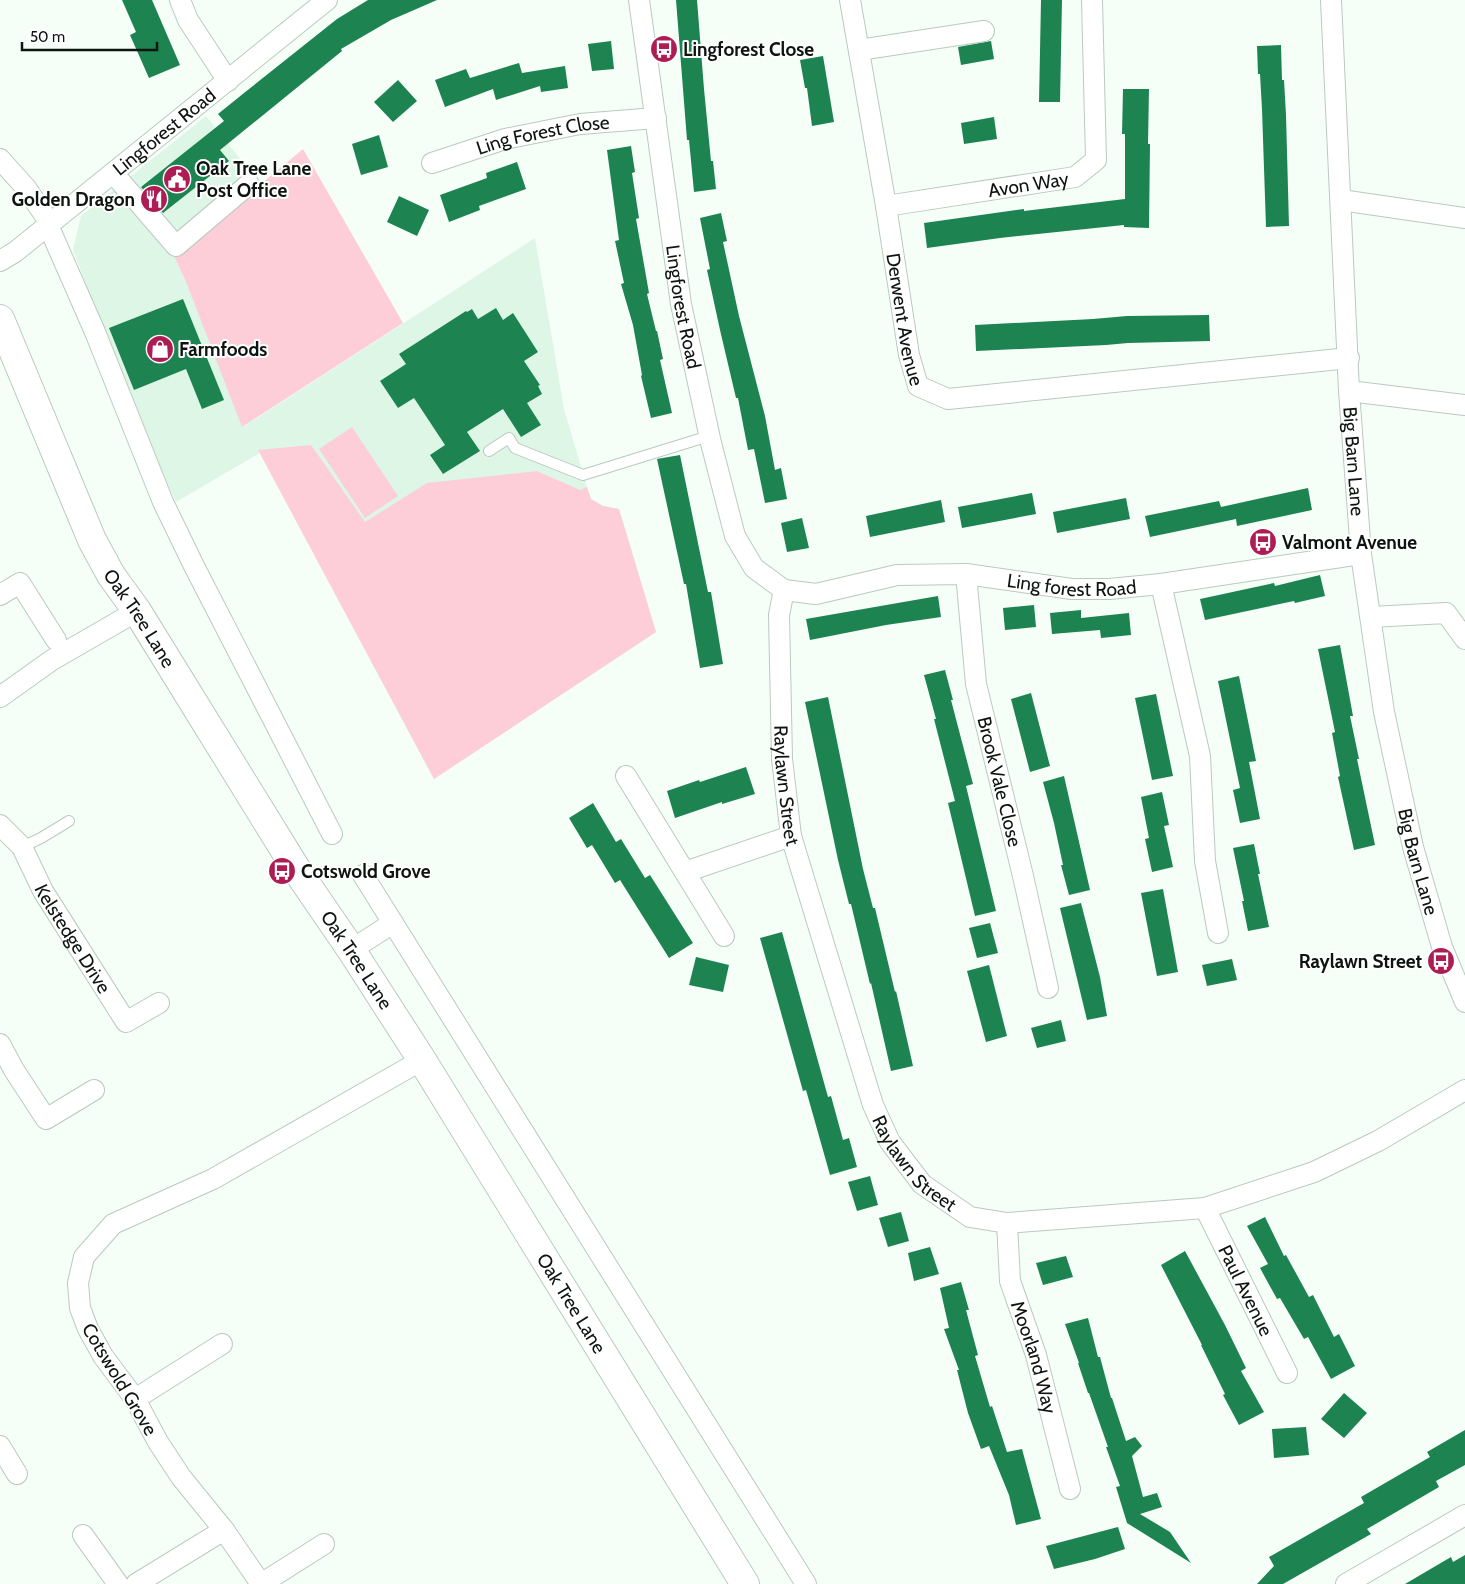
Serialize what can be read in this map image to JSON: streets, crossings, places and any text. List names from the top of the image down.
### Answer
{
  "streets": {
    "main road": ["Oak Tree Lane"],
    "street": [
      "Lingforest Road",
      "Ling Forest Close",
      "Avon Way",
      "Derwent Avenue",
      "Big Barn Lane",
      "Ling forest Road",
      "Brook Vale Close",
      "Raylawn Street",
      "Kelstedge Drive",
      "Paul Avenue",
      "Moorland Way",
      "Cotswold Grove"
    ]
  },
  "crossings": [
    ["Lingforest Road", "Ling Forest Close"],
    ["Lingforest Road", "Ling forest Road"],
    ["Lingforest Road", "Raylawn Street"],
    ["Avon Way", "Derwent Avenue"],
    ["Derwent Avenue", "Big Barn Lane"],
    ["Big Barn Lane", "Ling forest Road"],
    ["Ling forest Road", "Brook Vale Close"],
    ["Ling forest Road", "Raylawn Street"],
    ["Oak Tree Lane", "Cotswold Grove"],
    ["Raylawn Street", "Paul Avenue"],
    ["Raylawn Street", "Moorland Way"]
  ],
  "places": {
    "bus stop": [
      "Lingforest Close",
      "Valmont Avenue",
      "Cotswold Grove",
      "Raylawn Street"
    ],
    "public building": ["Oak Tree Lane Post Office"],
    "restaurant": ["Golden Dragon"],
    "shop": ["Farmfoods"]
  },
  "scale_bar": "50 m"
}
